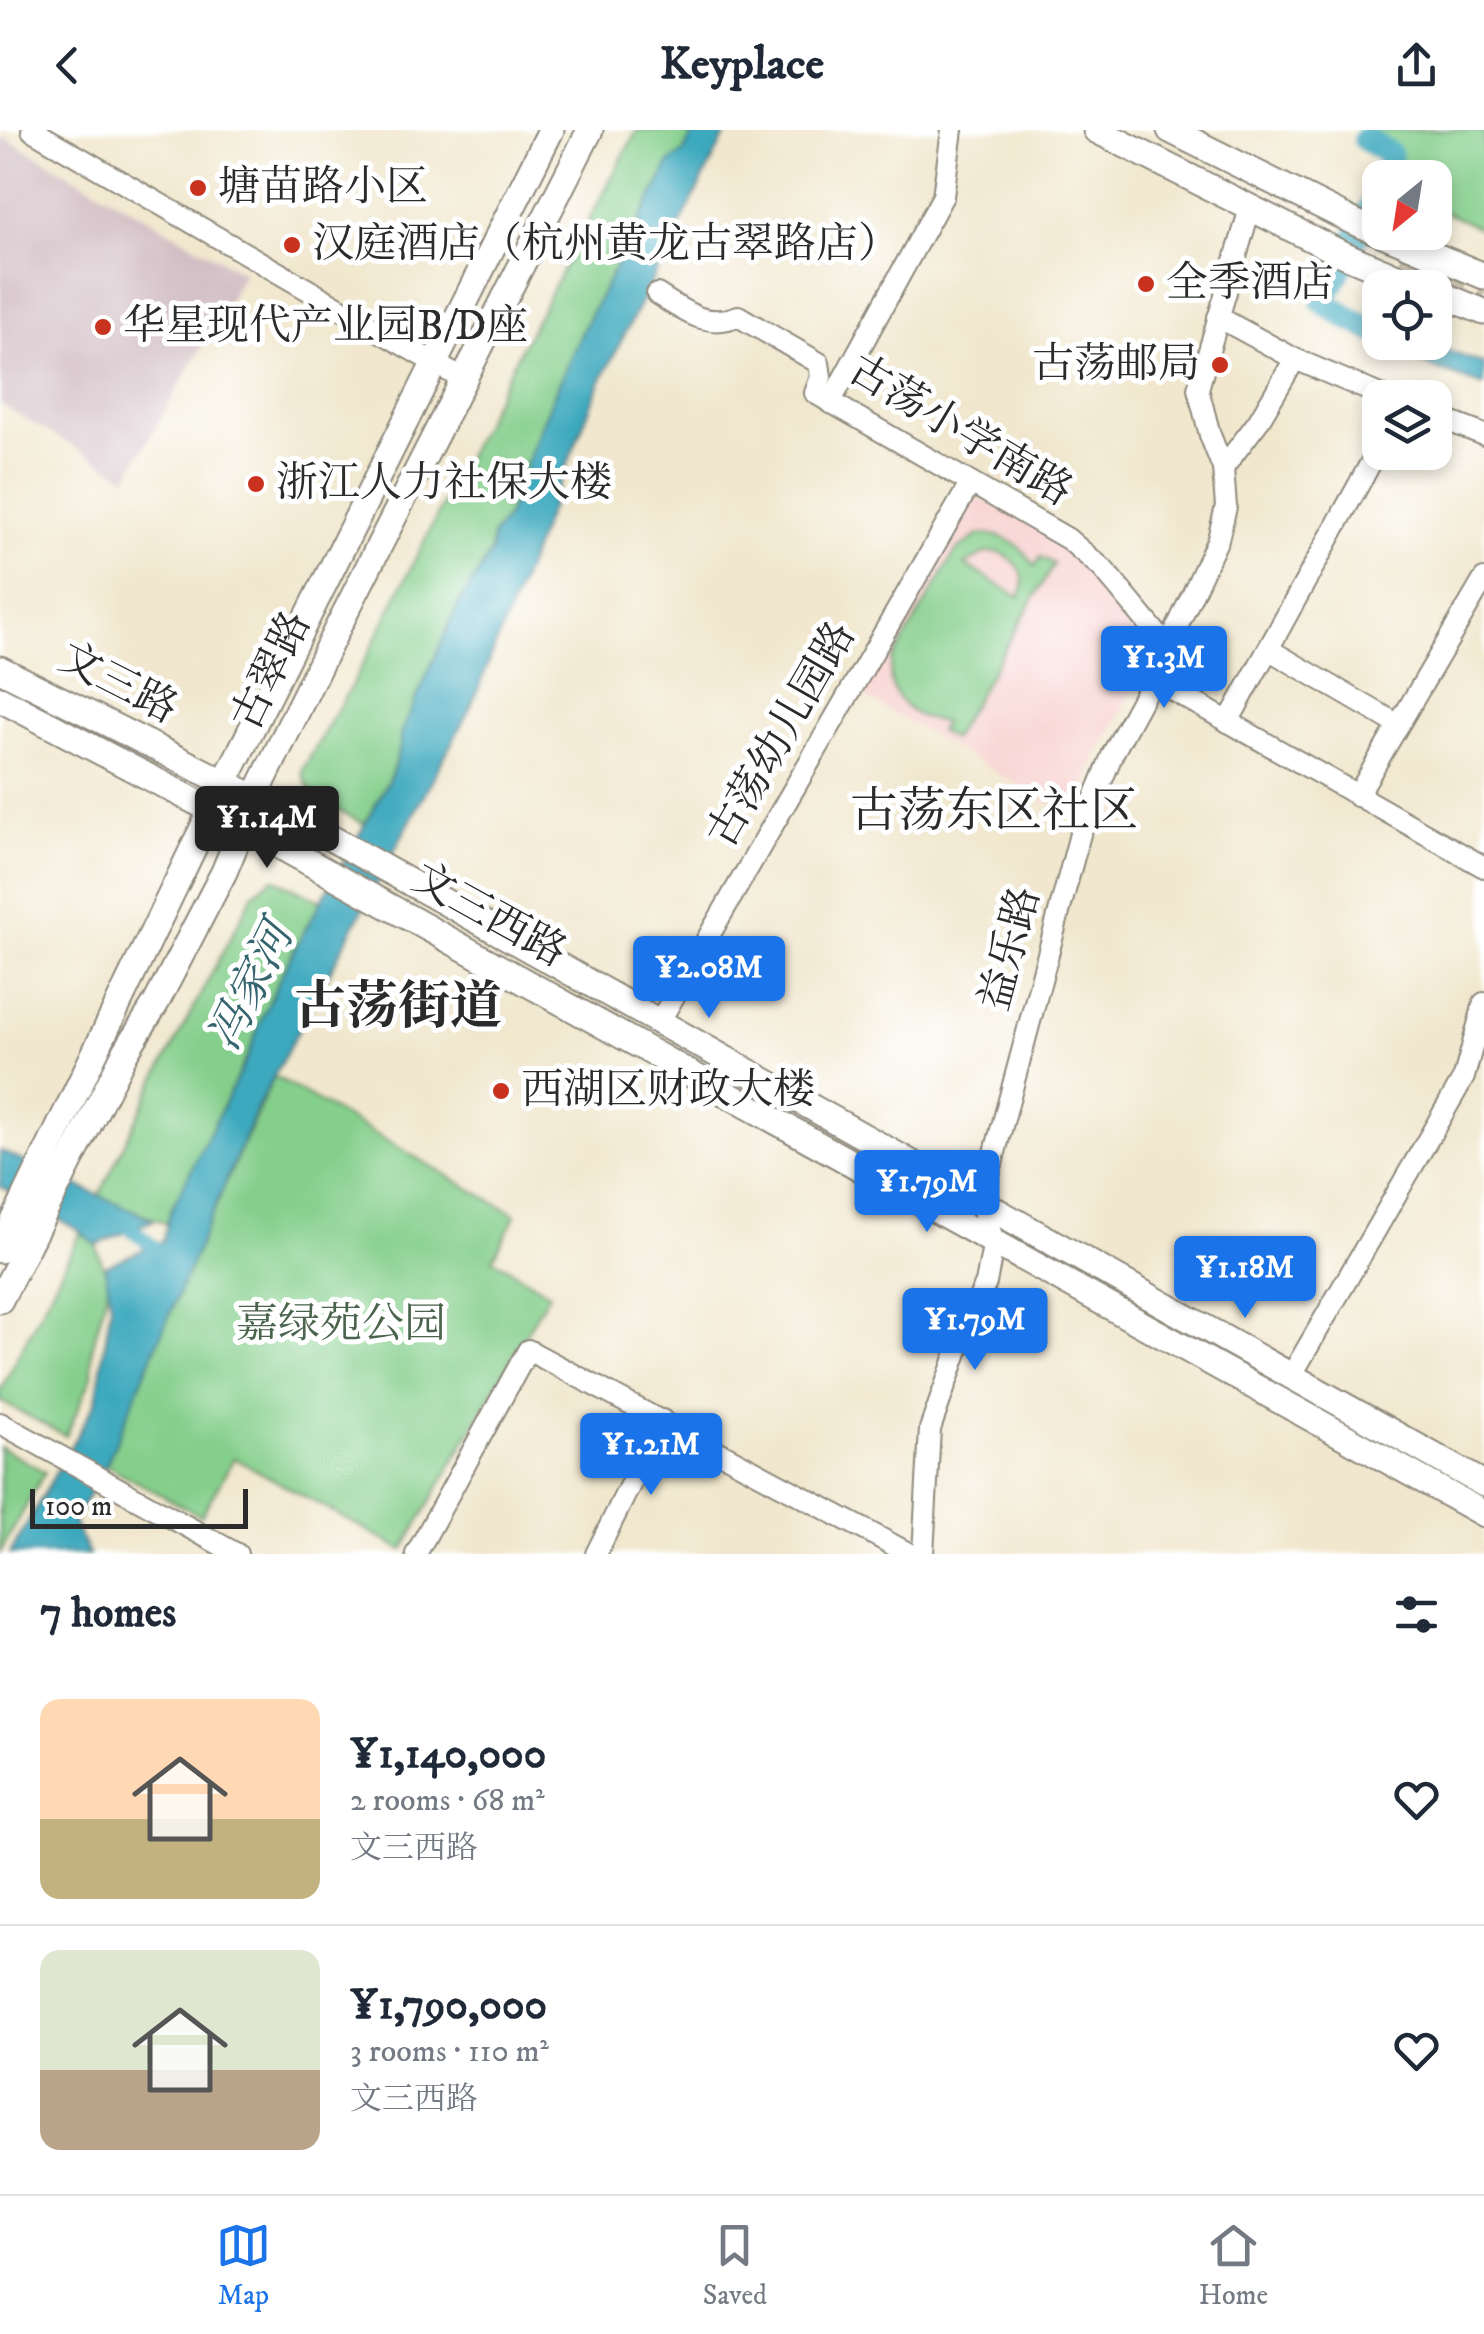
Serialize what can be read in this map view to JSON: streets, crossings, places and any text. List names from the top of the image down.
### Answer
{
  "streets": {
    "main road": ["古翠路", "文三路", "文三西路"],
    "street": ["古荡小学南路", "古荡幼儿园路", "益乐路"]
  },
  "crossings": [
    ["古荡小学南路", "古荡幼儿园路"],
    ["古荡小学南路", "益乐路"],
    ["古翠路", "文三路"],
    ["古翠路", "文三西路"],
    ["文三路", "文三西路"],
    ["古荡幼儿园路", "文三西路"],
    ["文三西路", "益乐路"]
  ],
  "districts": ["古荡东区社区", "古荡街道"],
  "water": ["冯家河"],
  "parks": ["嘉绿苑公园"],
  "places": [
    "塘苗路小区",
    "汉庭酒店（杭州黄龙古翠路店）",
    "全季酒店",
    "华星现代产业园B/D座",
    "古荡邮局",
    "浙江人力社保大楼",
    "西湖区财政大楼"
  ],
  "scale_bar": "100 m",
  "north": "bottom left",
  "page": {
    "header": "Keyplace",
    "price": [
      "¥1.3M",
      "¥1.14M",
      "¥2.08M",
      "¥1.79M",
      "¥1.18M",
      "¥1.79M",
      "¥1.21M"
    ],
    "scale": "100 m",
    "heading": "7 homes",
    "list": [
      {
        "name": "¥1,140,000",
        "note": "2 rooms · 68 m² · 文三西路"
      },
      {
        "name": "¥1,790,000",
        "note": "3 rooms · 110 m² · 文三西路"
      }
    ],
    "tabs": ["Map", "Saved", "Home"]
  }
}
